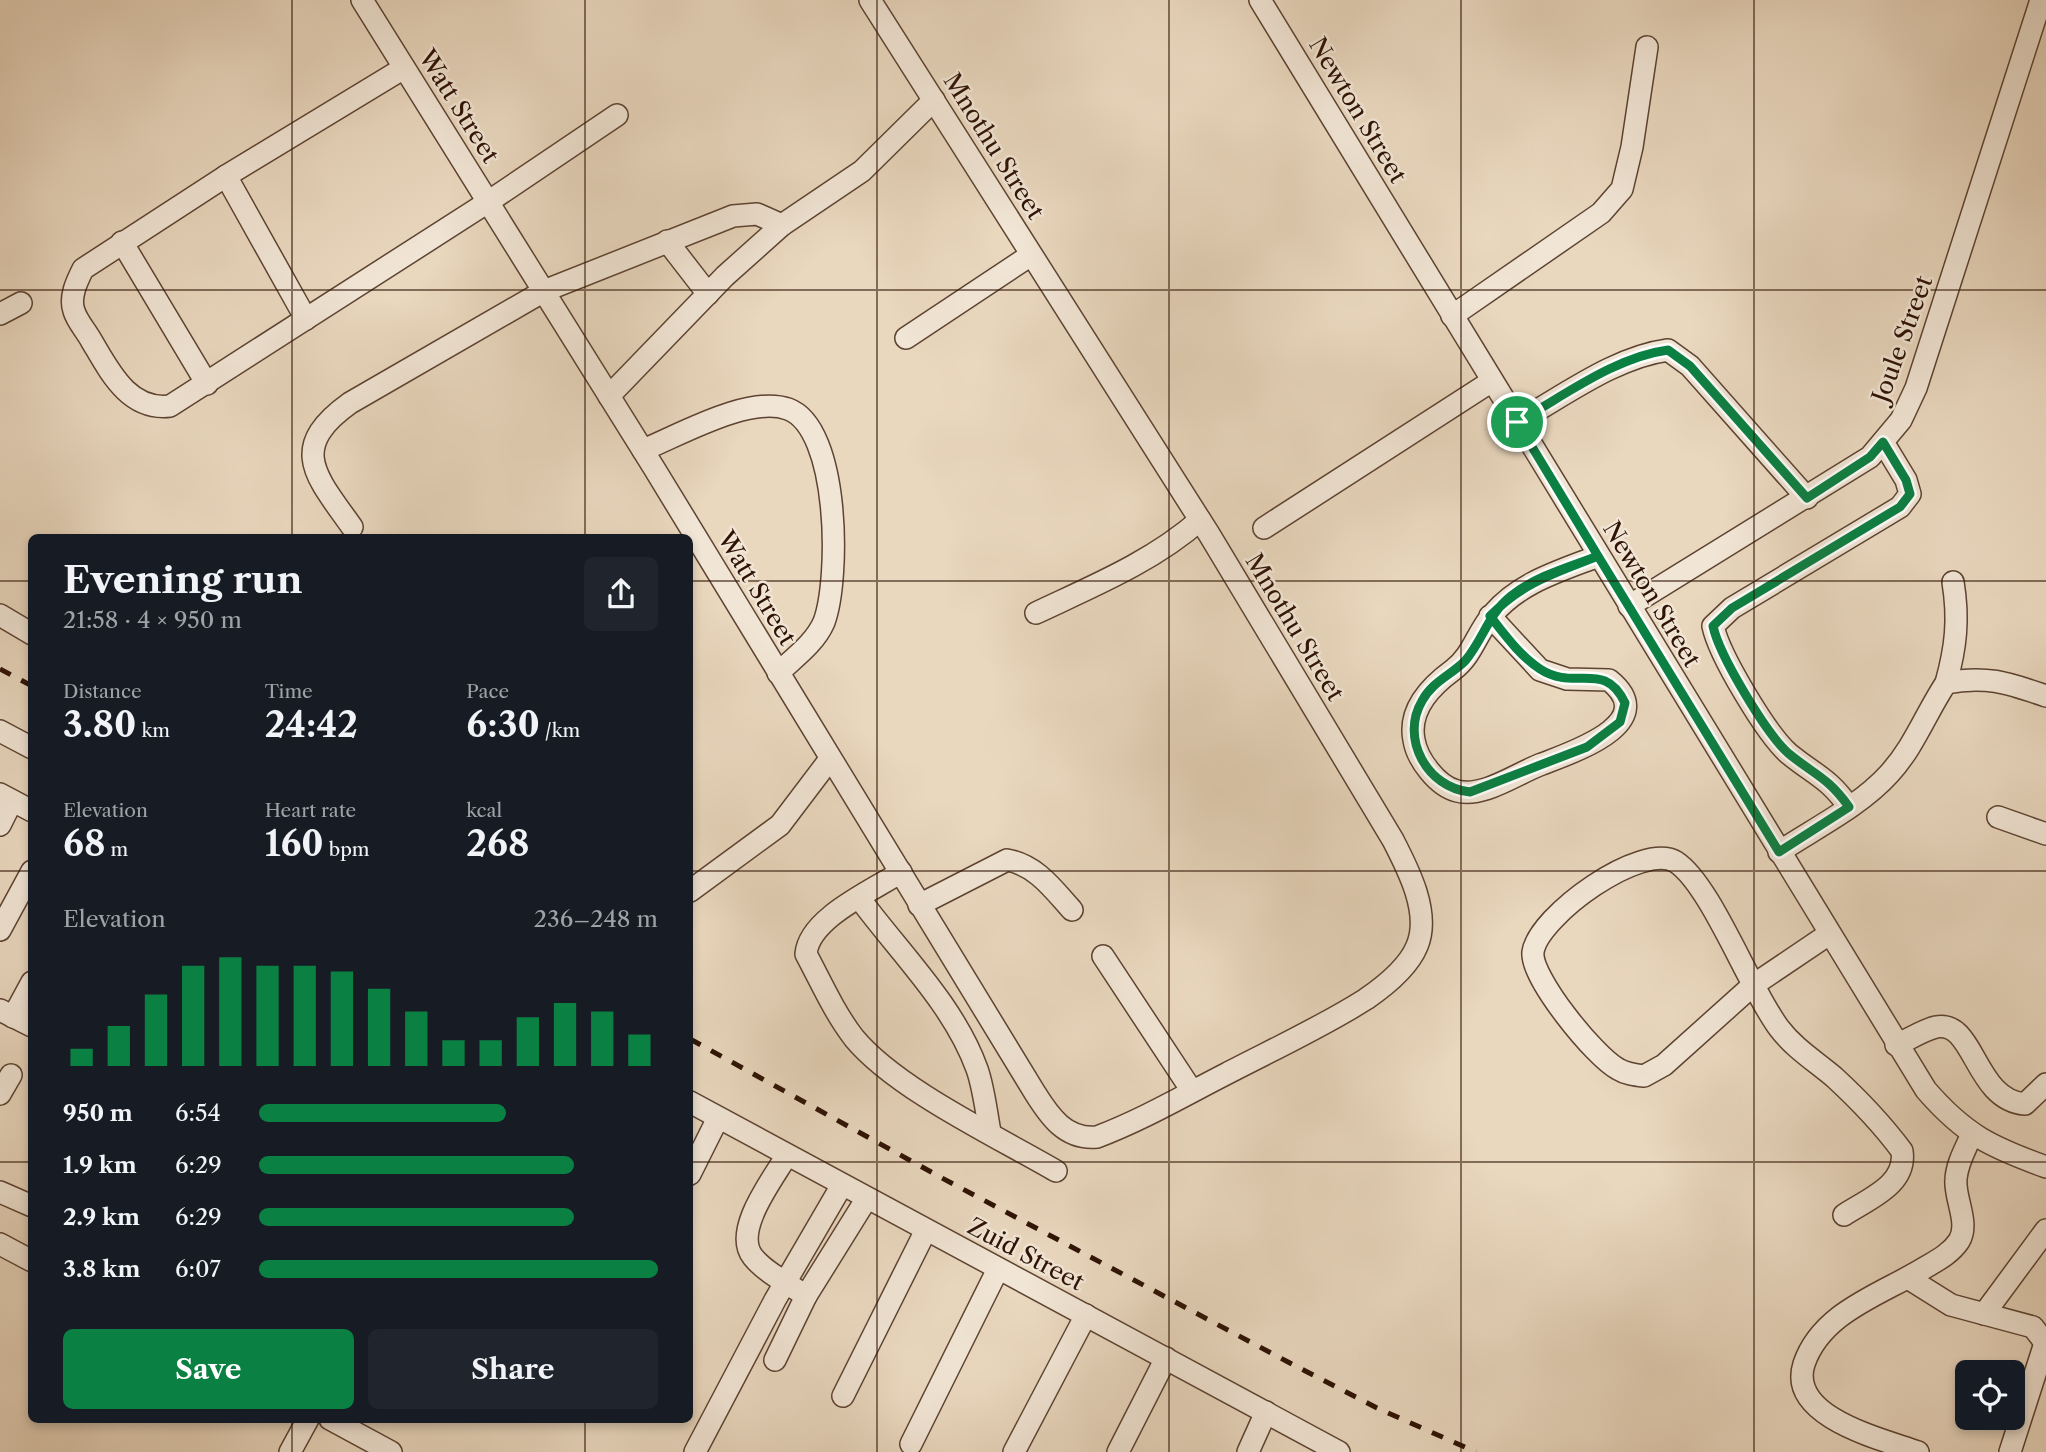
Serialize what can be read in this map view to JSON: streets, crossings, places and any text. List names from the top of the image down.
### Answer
{
  "streets": {
    "street": [
      "Watt Street",
      "Newton Street",
      "Mnothu Street",
      "Joule Street",
      "Zuid Street"
    ]
  },
  "crossings": [
    ["Watt Street", "Mnothu Street"],
    ["Newton Street", "Joule Street"]
  ],
  "page": {
    "heading": ["Evening run", "21:58 · 4 × 950 m"],
    "stats": [
      ["Distance", "3.80 km"],
      ["Time", "24:42"],
      ["Pace", "6:30 /km"],
      ["Elevation", "68 m"],
      ["Heart rate", "160 bpm"],
      ["kcal", "268"]
    ],
    "chart": ["Elevation", "236–248 m"],
    "list": [
      {
        "name": "950 m",
        "note": "6:54"
      },
      {
        "name": "1.9 km",
        "note": "6:29"
      },
      {
        "name": "2.9 km",
        "note": "6:29"
      },
      {
        "name": "3.8 km",
        "note": "6:07"
      }
    ],
    "buttons": ["Save", "Share"]
  }
}
